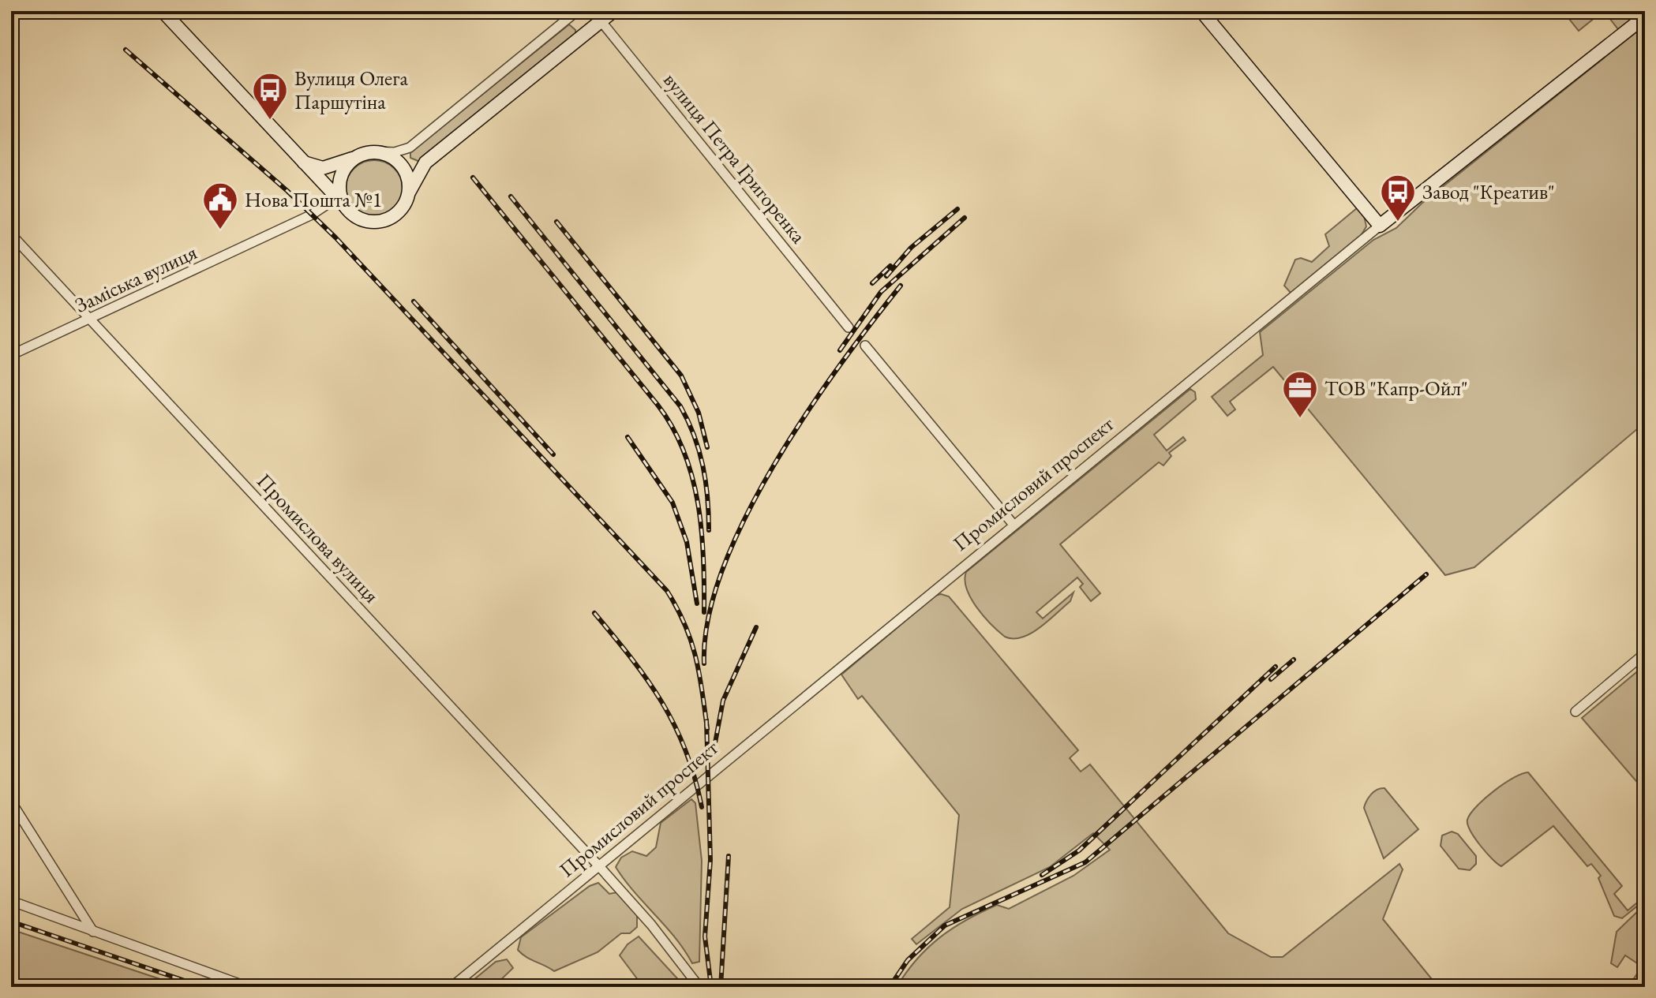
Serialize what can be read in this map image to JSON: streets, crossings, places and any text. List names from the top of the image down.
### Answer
{
  "streets": {
    "street": [
      "вулиця Петра Григоренка",
      "Заміська вулиця",
      "Промисловий проспект",
      "Промислова вулиця"
    ]
  },
  "crossings": [
    ["Заміська вулиця", "Промислова вулиця"],
    ["Промисловий проспект", "Промислова вулиця"]
  ],
  "places": {
    "bus stop": ["Вулиця Олега Паршутіна", "Завод \"Креатив\""],
    "public building": ["Нова Пошта №1"],
    "office": ["ТОВ \"Капр-Ойл\""]
  }
}
